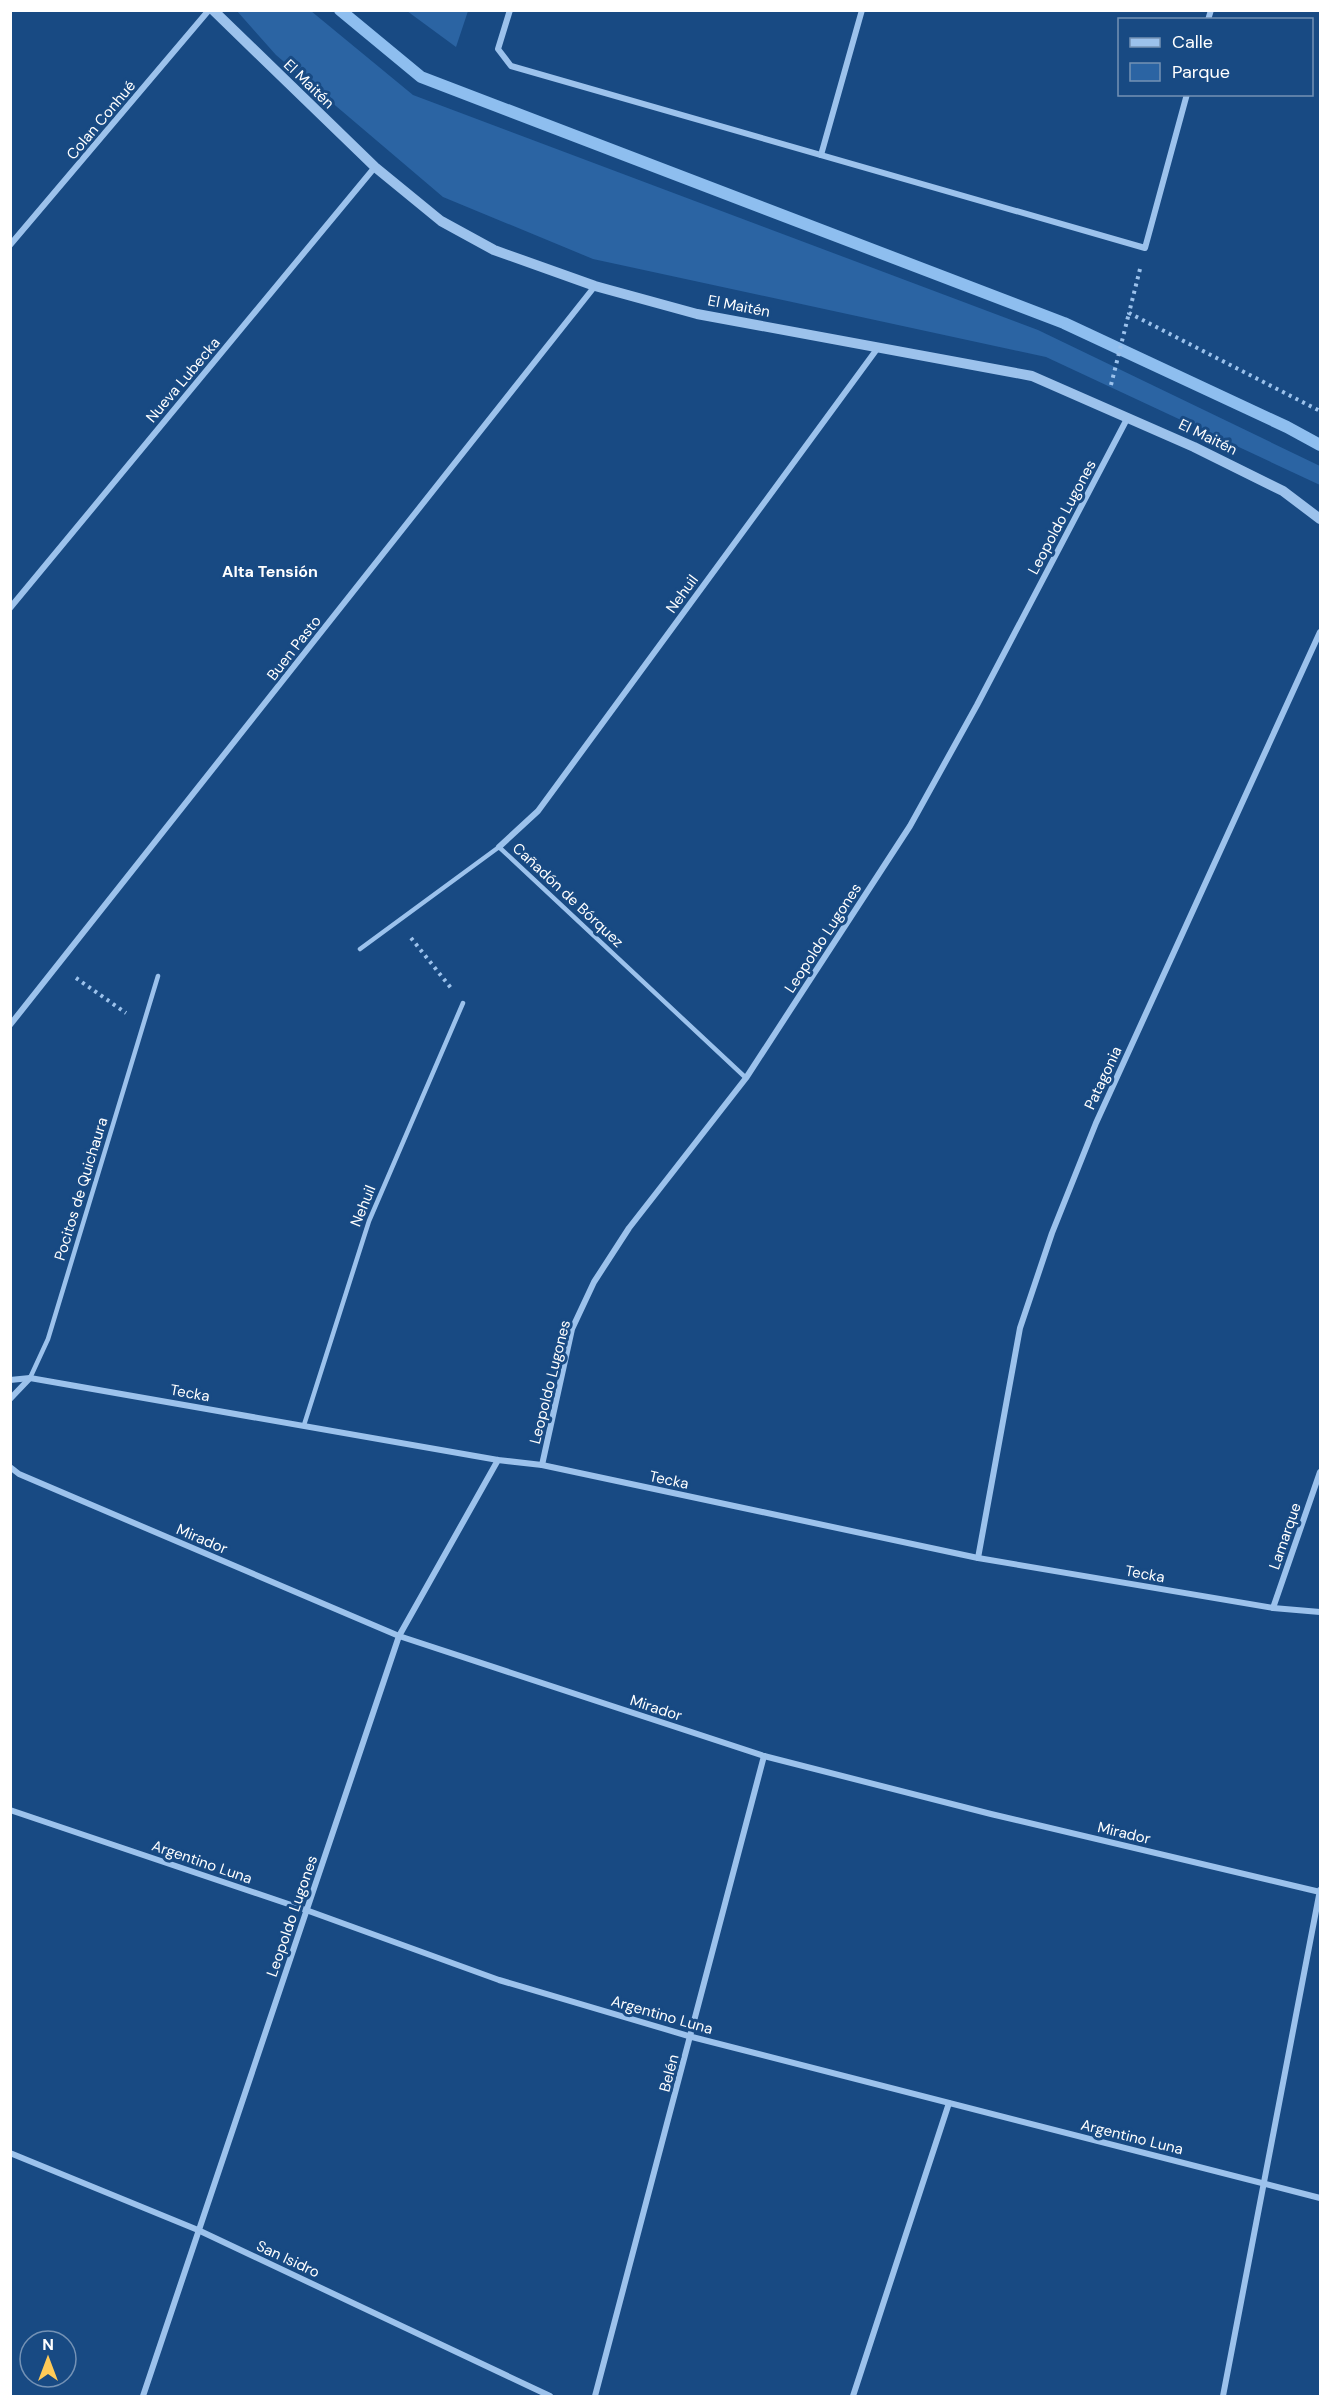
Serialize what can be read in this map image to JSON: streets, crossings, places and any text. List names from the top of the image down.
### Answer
{
  "streets": {
    "street": [
      "El Maitén",
      "Colan Conhué",
      "Nueva Lubecka",
      "Leopoldo Lugones",
      "Nehuil",
      "Buen Pasto",
      "Patagonia",
      "Pocitos de Quichaura",
      "Tecka",
      "Lamarque",
      "Mirador",
      "Argentino Luna",
      "Belén",
      "San Isidro"
    ],
    "lane": ["Cañadón de Bórquez"]
  },
  "crossings": [
    ["El Maitén", "Colan Conhué"],
    ["El Maitén", "Nueva Lubecka"],
    ["El Maitén", "Leopoldo Lugones"],
    ["El Maitén", "Nehuil"],
    ["El Maitén", "Buen Pasto"],
    ["Leopoldo Lugones", "Cañadón de Bórquez"],
    ["Leopoldo Lugones", "Tecka"],
    ["Leopoldo Lugones", "Mirador"],
    ["Leopoldo Lugones", "Argentino Luna"],
    ["Leopoldo Lugones", "San Isidro"],
    ["Nehuil", "Cañadón de Bórquez"],
    ["Nehuil", "Tecka"],
    ["Patagonia", "Tecka"],
    ["Pocitos de Quichaura", "Tecka"],
    ["Tecka", "Lamarque"],
    ["Mirador", "Belén"],
    ["Argentino Luna", "Belén"]
  ],
  "districts": ["Alta Tensión"],
  "legend": ["Calle", "Parque"],
  "north": "top"
}
